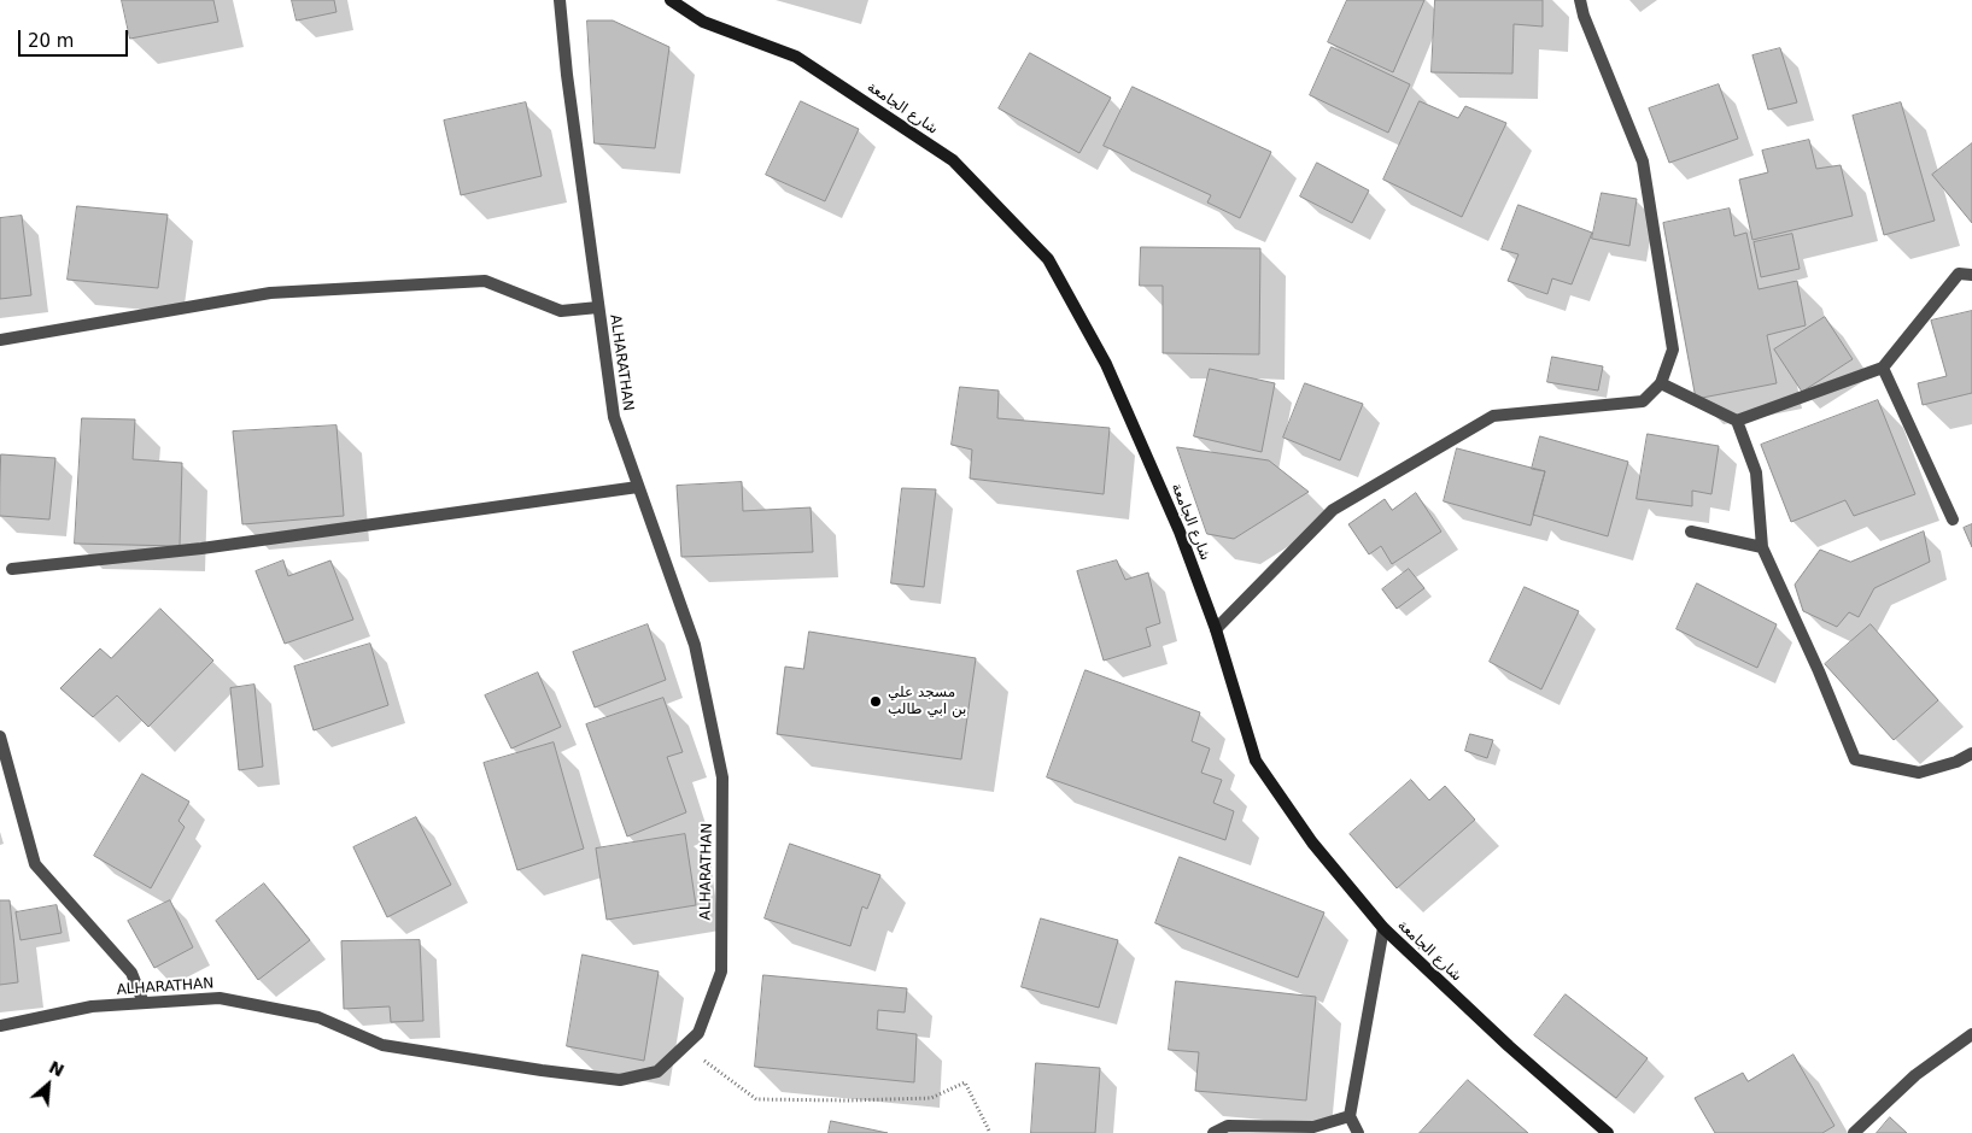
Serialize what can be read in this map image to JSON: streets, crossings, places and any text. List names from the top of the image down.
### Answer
{
  "streets": {
    "main road": ["شارع الجامعة"],
    "street": ["ALHARATHAN"]
  },
  "places": ["مسجد علي بن ابي طالب"],
  "scale_bar": "20 m",
  "north": "top right"
}
